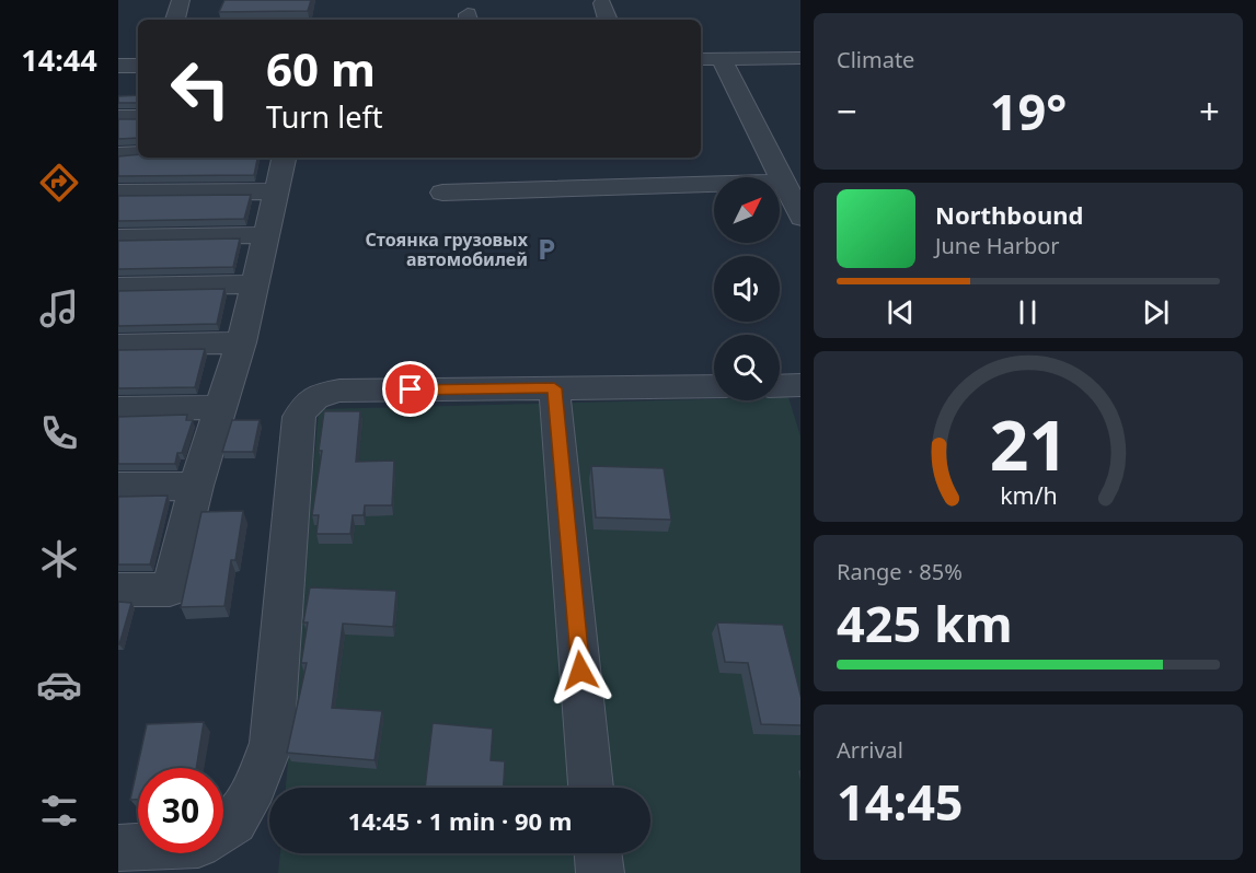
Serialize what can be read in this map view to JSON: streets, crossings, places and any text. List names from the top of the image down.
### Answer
{
  "places": {
    "parking": ["Стоянка грузовых автомобилей"]
  },
  "north": "top right",
  "page": {
    "tabs": "14:44",
    "tile": [
      "Climate",
      ["Range · 85%", "425 km"],
      ["Arrival", "14:45"]
    ],
    "turn": ["60 m", "Turn left"],
    "heat": ["−", "19°", "+"],
    "song": ["Northbound", "June Harbor"],
    "limit": "30",
    "trip": "14:45 · 1 min · 90 m",
    "gauge": ["21", "km/h"]
  }
}
